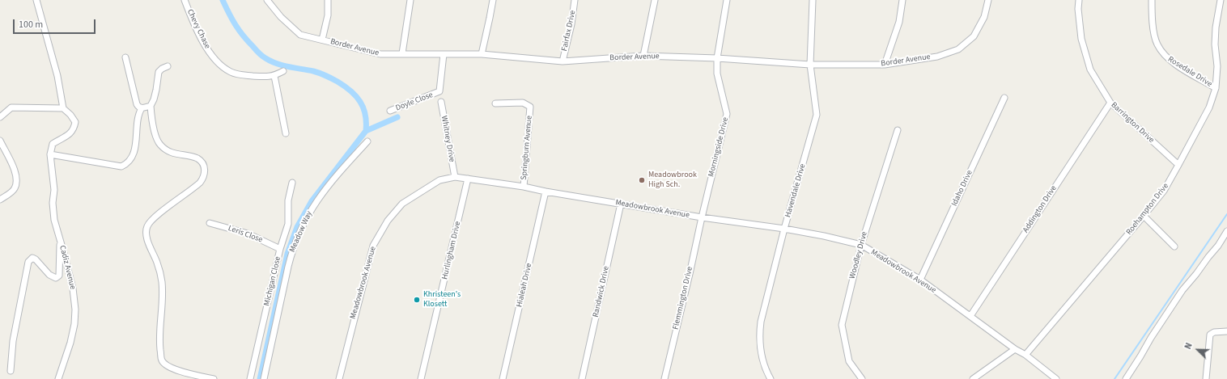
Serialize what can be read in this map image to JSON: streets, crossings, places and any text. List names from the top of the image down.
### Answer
{
  "streets": {
    "street": [
      "Chevy Chase",
      "Fairfax Drive",
      "Border Avenue",
      "Rosedale Drive",
      "Doyle Close",
      "Barrington Drive",
      "Whitney Drive",
      "Morningside Drive",
      "Springburn Avenue",
      "Idaho Drive",
      "Havendale Drive",
      "Meadowbrook Avenue",
      "Addington Drive",
      "Roehampton Drive",
      "Meadow Way",
      "Leris Close",
      "Hurlingham Drive",
      "Woodley Drive",
      "Cadiz Avenue",
      "Michigan Close",
      "Hialeah Drive",
      "Randwick Drive",
      "Flemmington Drive"
    ]
  },
  "crossings": [
    ["Fairfax Drive", "Border Avenue"],
    ["Border Avenue", "Doyle Close"],
    ["Border Avenue", "Morningside Drive"],
    ["Border Avenue", "Havendale Drive"],
    ["Rosedale Drive", "Roehampton Drive"],
    ["Barrington Drive", "Addington Drive"],
    ["Barrington Drive", "Roehampton Drive"],
    ["Whitney Drive", "Meadowbrook Avenue"],
    ["Morningside Drive", "Meadowbrook Avenue"],
    ["Morningside Drive", "Flemmington Drive"],
    ["Springburn Avenue", "Meadowbrook Avenue"],
    ["Idaho Drive", "Meadowbrook Avenue"],
    ["Havendale Drive", "Meadowbrook Avenue"],
    ["Meadowbrook Avenue", "Addington Drive"],
    ["Meadowbrook Avenue", "Roehampton Drive"],
    ["Meadowbrook Avenue", "Hurlingham Drive"],
    ["Meadowbrook Avenue", "Woodley Drive"],
    ["Meadowbrook Avenue", "Hialeah Drive"],
    ["Meadowbrook Avenue", "Randwick Drive"],
    ["Meadowbrook Avenue", "Flemmington Drive"],
    ["Leris Close", "Michigan Close"]
  ],
  "places": ["Meadowbrook High Sch.", "Khristeen's Klosett"],
  "scale_bar": "100 m",
  "north": "top left"
}
